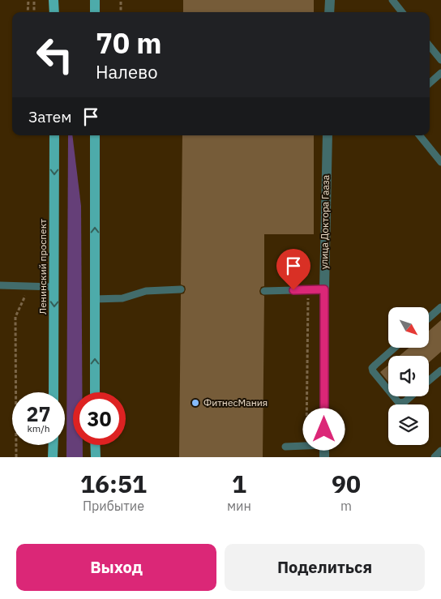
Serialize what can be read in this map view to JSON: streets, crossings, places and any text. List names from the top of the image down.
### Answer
{
  "streets": {
    "main road": ["Ленинский проспект"],
    "street": ["улица Доктора Гааза"]
  },
  "places": ["ФитнесМания"],
  "north": "bottom right",
  "page": {
    "turn": ["70 m", "Налево"],
    "then": "Затем",
    "speed": "27 km/h",
    "limit": "30",
    "eta": [
      "16:51",
      "Прибытие",
      "1",
      "мин",
      "90",
      "m"
    ],
    "buttons": ["Выход", "Поделиться"]
  }
}
